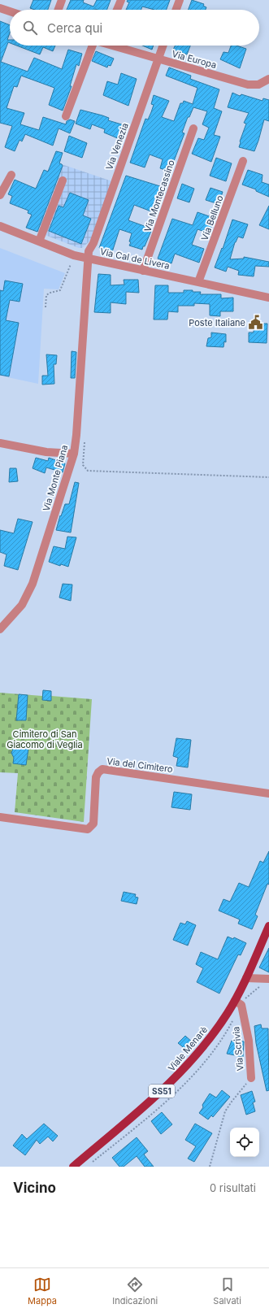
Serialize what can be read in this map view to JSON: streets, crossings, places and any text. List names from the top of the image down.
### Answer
{
  "streets": {
    "main road": ["Viale Menarè", "SS51"],
    "street": [
      "Via Europa",
      "Via Venezia",
      "Via Montecassino",
      "Via Belluno",
      "Via Cal de Livera",
      "Via Monte Piana",
      "Via del Cimitero",
      "Via Scrivia"
    ]
  },
  "crossings": [
    ["Via Europa", "Via Venezia"],
    ["Via Venezia", "Via Cal de Livera"],
    ["Via Venezia", "Via Monte Piana"],
    ["Via Montecassino", "Via Cal de Livera"],
    ["Via Belluno", "Via Cal de Livera"],
    ["Via Cal de Livera", "Via Monte Piana"],
    ["Viale Menarè", "Via Scrivia"]
  ],
  "parks": ["Cimitero di San Giacomo di Veglia"],
  "places": {
    "public building": ["Poste Italiane"]
  },
  "page": {
    "search": "Cerca qui",
    "heading": ["Vicino", "0 risultati"],
    "nav": ["Mappa", "Indicazioni", "Salvati"]
  }
}
